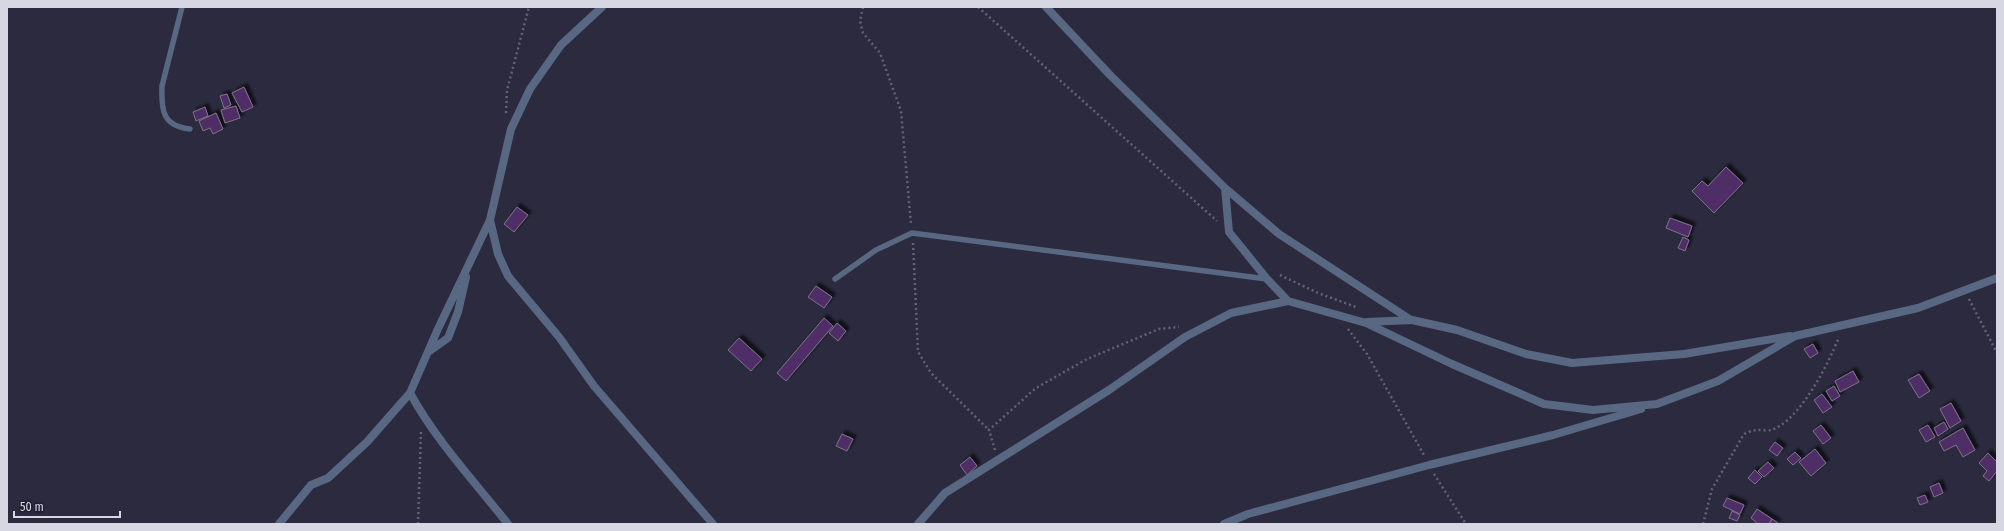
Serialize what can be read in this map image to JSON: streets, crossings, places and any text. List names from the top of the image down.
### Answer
{
  "scale_bar": "50 m"
}
